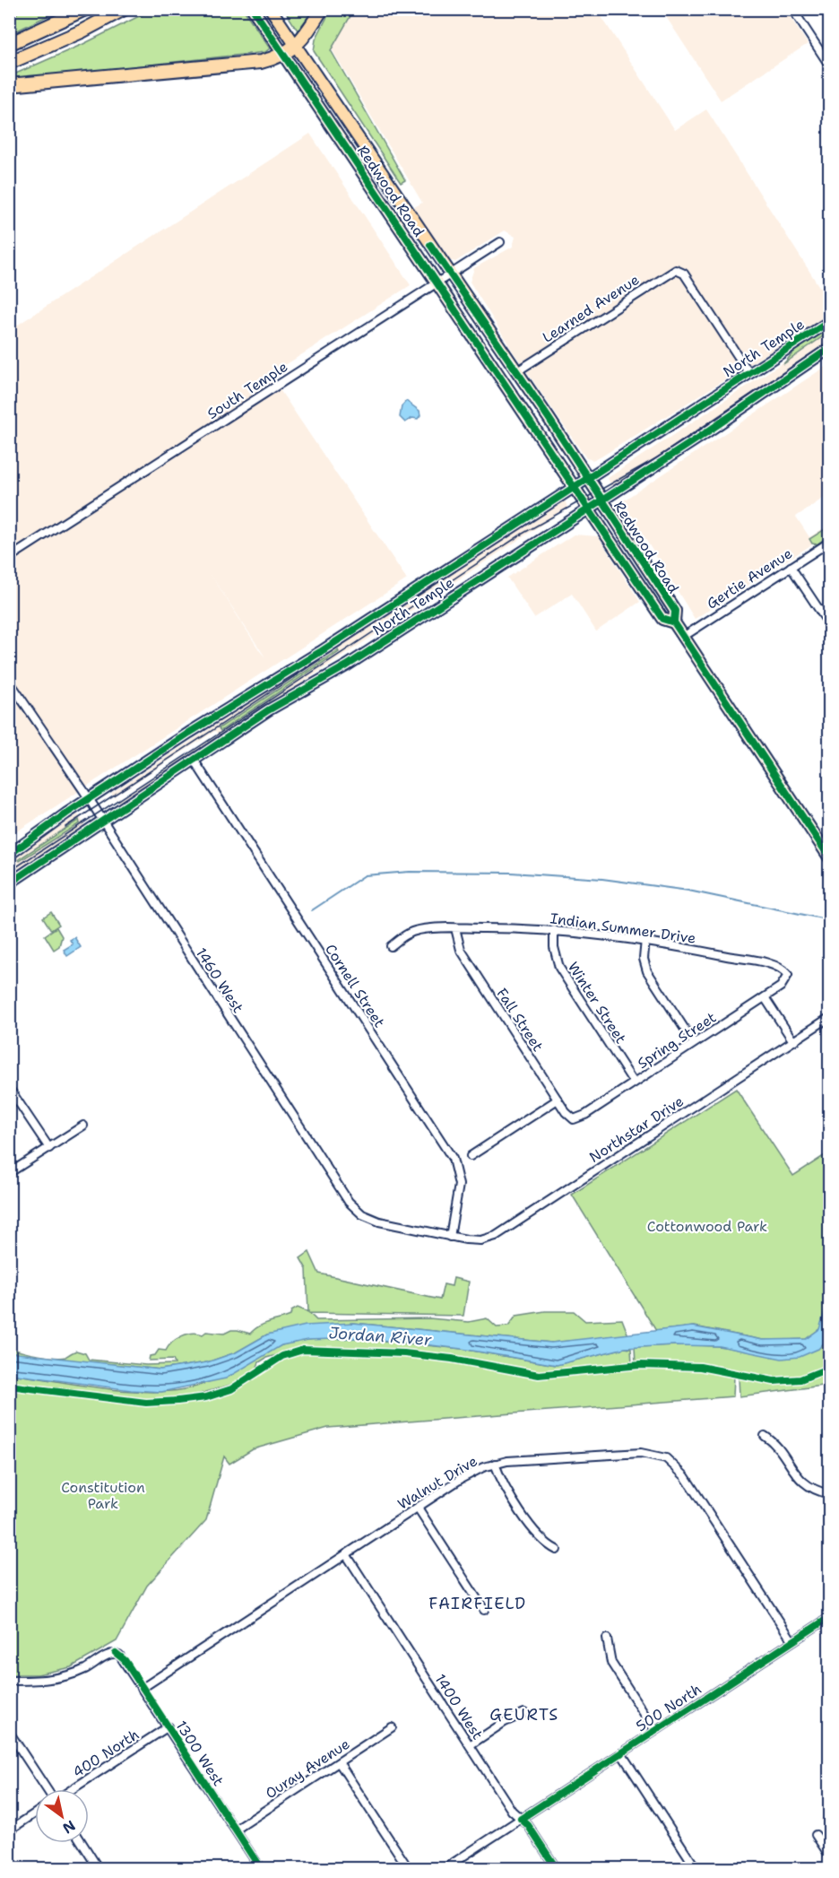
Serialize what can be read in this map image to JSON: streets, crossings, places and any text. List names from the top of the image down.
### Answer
{
  "streets": {
    "main road": ["Redwood Road", "North Temple"],
    "street": [
      "Learned Avenue",
      "South Temple",
      "Gertie Avenue",
      "Indian Summer Drive",
      "1460 West",
      "Cornell Street",
      "Winter Street",
      "Fall Street",
      "Spring Street",
      "Northstar Drive",
      "Walnut Drive",
      "1400 West",
      "500 North",
      "400 North",
      "1300 West",
      "Ouray Avenue"
    ]
  },
  "crossings": [
    ["Redwood Road", "Learned Avenue"],
    ["Redwood Road", "North Temple"],
    ["Redwood Road", "South Temple"],
    ["Redwood Road", "Gertie Avenue"],
    ["Learned Avenue", "North Temple"],
    ["North Temple", "1460 West"],
    ["North Temple", "Cornell Street"],
    ["Indian Summer Drive", "Winter Street"],
    ["Indian Summer Drive", "Fall Street"],
    ["Indian Summer Drive", "Spring Street"],
    ["1460 West", "Cornell Street"],
    ["1460 West", "Northstar Drive"],
    ["Cornell Street", "Northstar Drive"],
    ["Winter Street", "Spring Street"],
    ["Fall Street", "Spring Street"],
    ["Walnut Drive", "1400 West"],
    ["Walnut Drive", "500 North"],
    ["Walnut Drive", "1300 West"],
    ["1400 West", "500 North"],
    ["400 North", "1300 West"],
    ["1300 West", "Ouray Avenue"]
  ],
  "districts": ["FAIRFIELD", "GEURTS"],
  "water": ["Jordan River"],
  "parks": ["Cottonwood Park", "Constitution Park"],
  "north": "bottom right"
}
